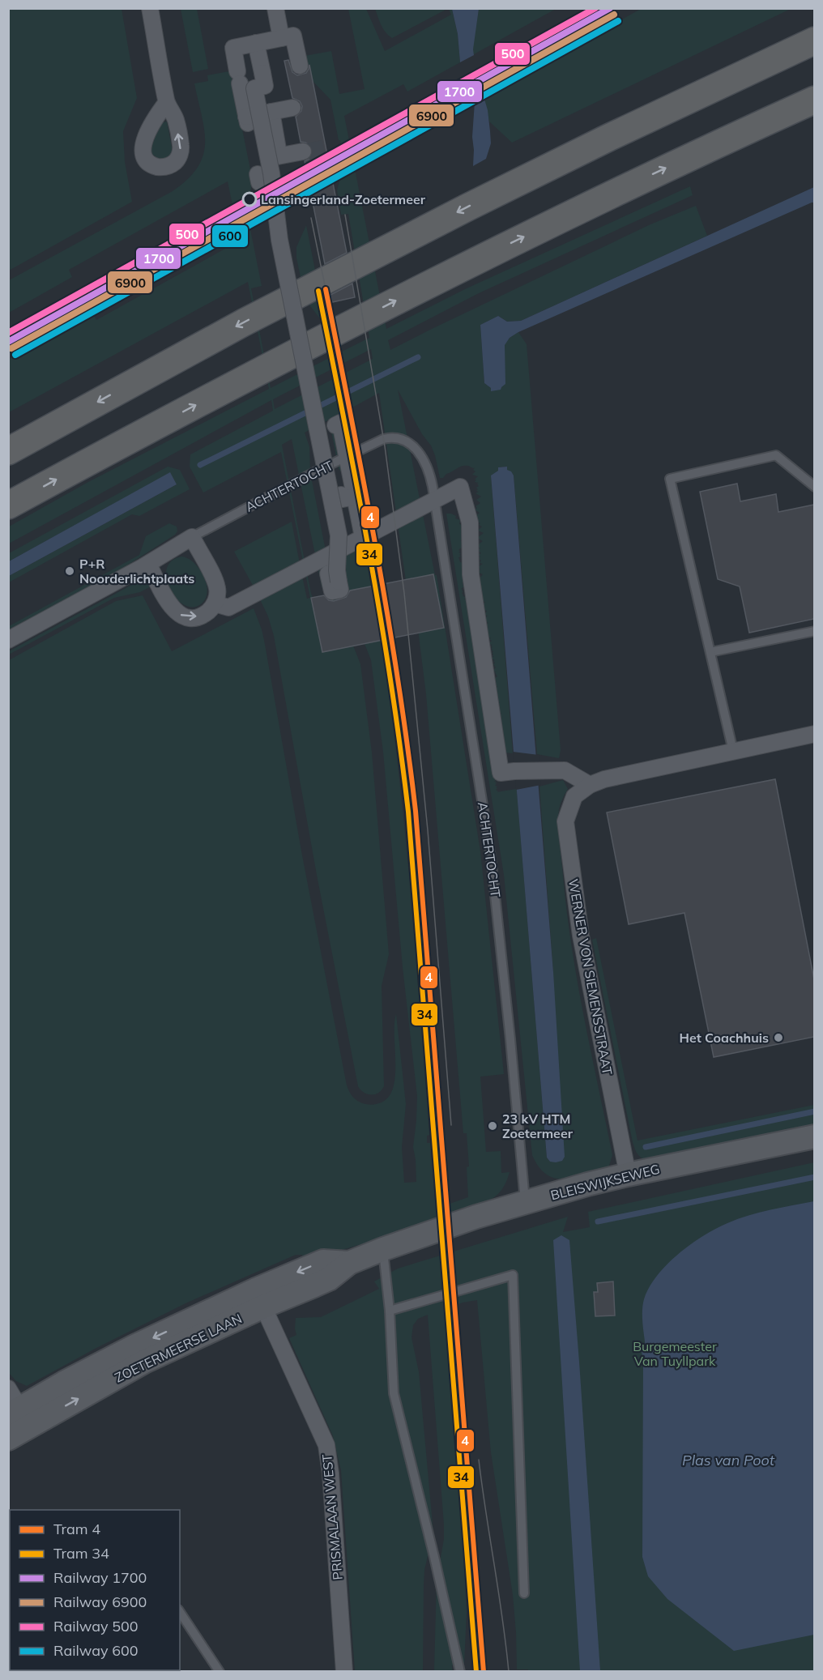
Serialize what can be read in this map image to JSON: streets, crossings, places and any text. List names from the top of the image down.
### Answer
{
  "streets": {
    "street": [
      "WERNER VON SIEMENSSTRAAT",
      "BLEISWIJKSEWEG",
      "ZOETERMEERSE LAAN",
      "PRISMALAAN WEST"
    ],
    "lane": ["ACHTERTOCHT"]
  },
  "crossings": [
    ["ACHTERTOCHT", "BLEISWIJKSEWEG"],
    ["WERNER VON SIEMENSSTRAAT", "BLEISWIJKSEWEG"],
    ["BLEISWIJKSEWEG", "ZOETERMEERSE LAAN"],
    ["ZOETERMEERSE LAAN", "PRISMALAAN WEST"]
  ],
  "water": ["Plas van Poot"],
  "parks": ["Burgemeester Van Tuyllpark"],
  "places": [
    "Lansingerland-Zoetermeer",
    "P+R Noorderlichtplaats",
    "Het Coachhuis",
    "23 kV HTM Zoetermeer"
  ],
  "lines": [
    "rail line 1700",
    "rail line 500",
    "rail line 6900",
    "rail line 600",
    "tram line 4",
    "tram line 34"
  ],
  "legend": [
    "Tram 4",
    "Tram 34",
    "Railway 1700",
    "Railway 6900",
    "Railway 500",
    "Railway 600"
  ]
}
